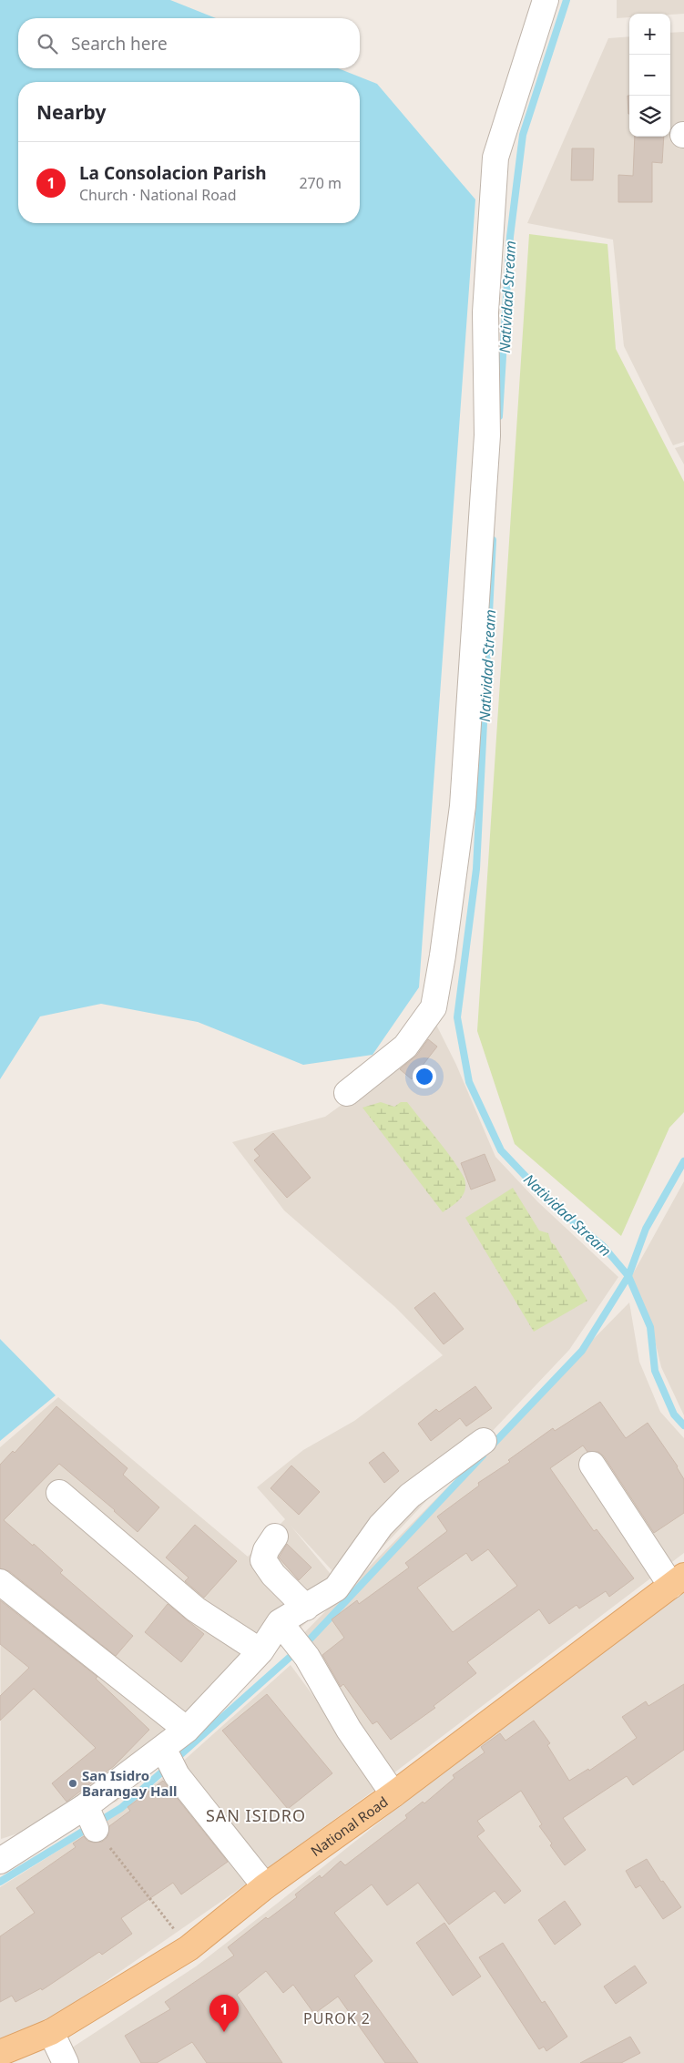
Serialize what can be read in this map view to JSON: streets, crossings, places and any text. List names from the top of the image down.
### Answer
{
  "streets": {
    "main road": ["National Road"]
  },
  "districts": ["SAN ISIDRO", "PUROK 2"],
  "water": ["Natividad Stream"],
  "places": ["San Isidro Barangay Hall"],
  "page": {
    "map_buttons": ["+", "−"],
    "search": "Search here",
    "heading": "Nearby",
    "list": [
      {
        "mark": "1",
        "name": "La Consolacion Parish",
        "note": "Church · National Road",
        "value": "270 m"
      }
    ],
    "pins": "1"
  }
}
